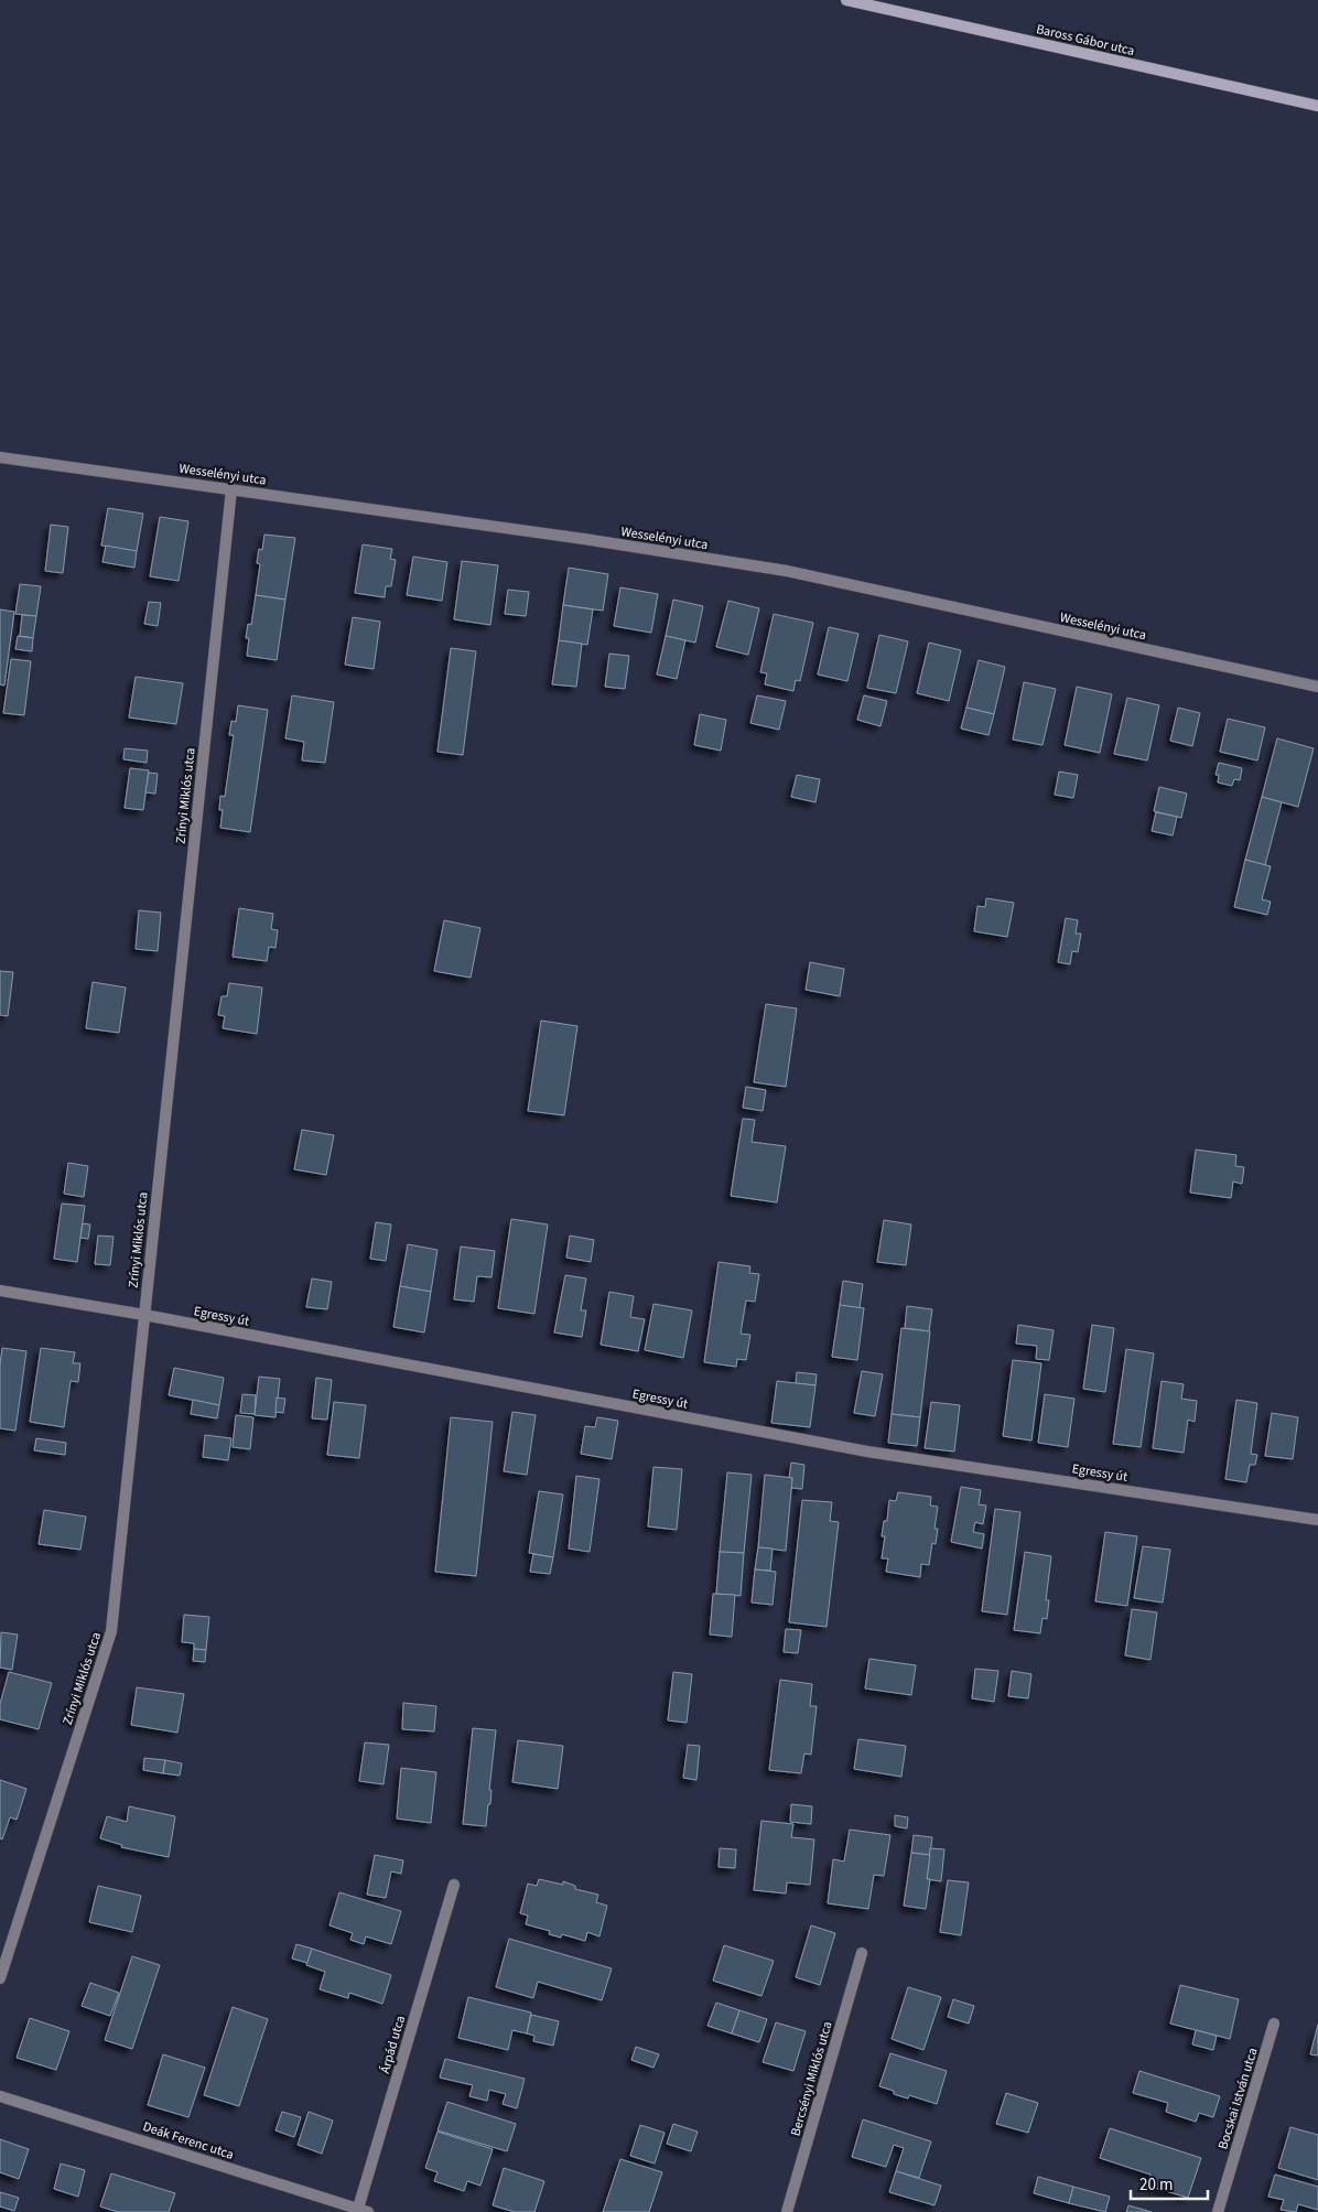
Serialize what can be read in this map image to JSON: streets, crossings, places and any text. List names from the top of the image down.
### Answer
{
  "streets": {
    "street": [
      "Baross Gábor utca",
      "Wesselényi utca",
      "Zrínyi Miklós utca",
      "Egressy út",
      "Árpád utca",
      "Bercsényi Miklós utca",
      "Bocskai István utca",
      "Deák Ferenc utca"
    ]
  },
  "crossings": [
    ["Wesselényi utca", "Zrínyi Miklós utca"],
    ["Zrínyi Miklós utca", "Egressy út"],
    ["Árpád utca", "Deák Ferenc utca"]
  ],
  "scale_bar": "20 m"
}
